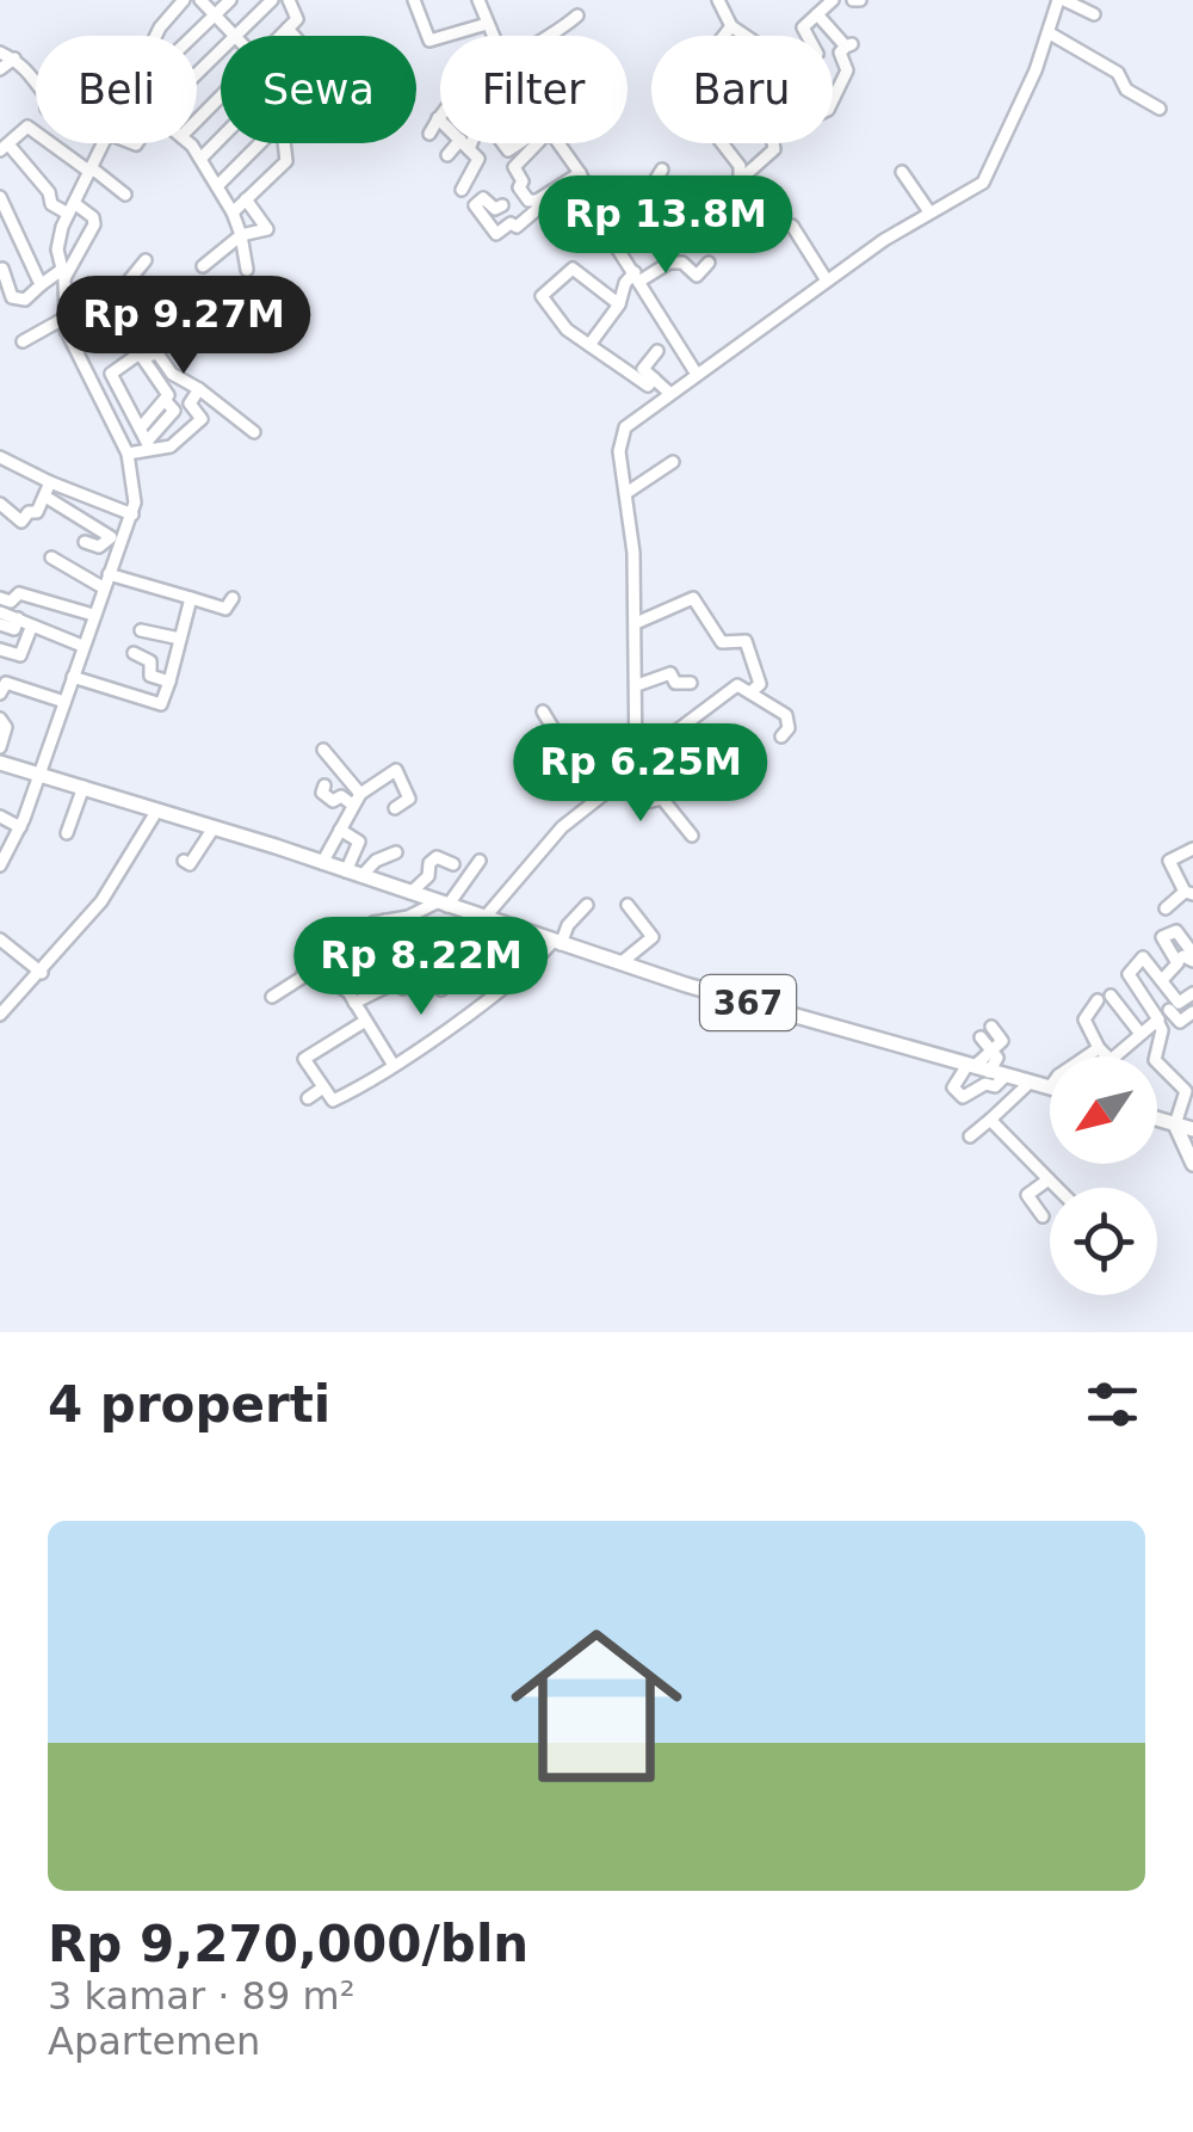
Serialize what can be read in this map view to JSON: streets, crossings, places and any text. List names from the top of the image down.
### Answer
{
  "streets": {
    "main road": ["367"]
  },
  "north": "bottom left",
  "page": {
    "chip": [
      "Beli",
      "Sewa",
      "Filter",
      "Baru"
    ],
    "price": [
      "Rp 13.8M",
      "Rp 9.27M",
      "Rp 6.25M",
      "Rp 8.22M"
    ],
    "heading": "4 properti",
    "list": [
      {
        "name": "Rp 9,270,000/bln",
        "note": "3 kamar · 89 m² · Apartemen"
      }
    ]
  }
}
